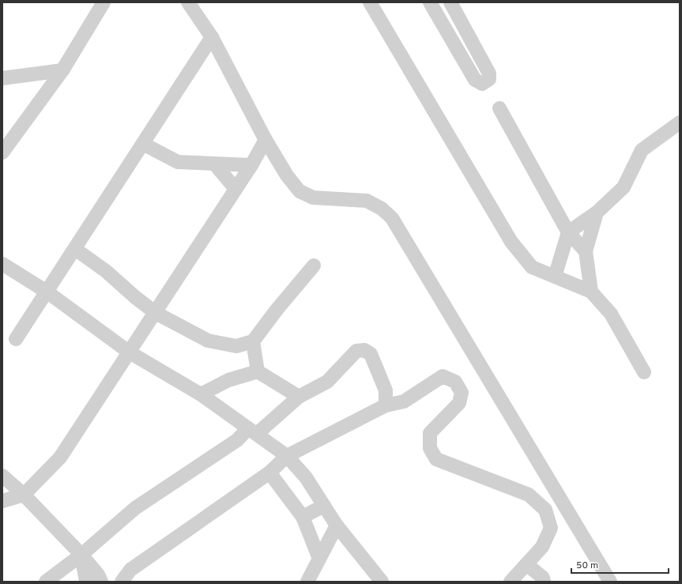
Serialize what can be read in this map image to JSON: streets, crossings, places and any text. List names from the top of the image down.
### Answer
{
  "scale_bar": "50 m"
}
